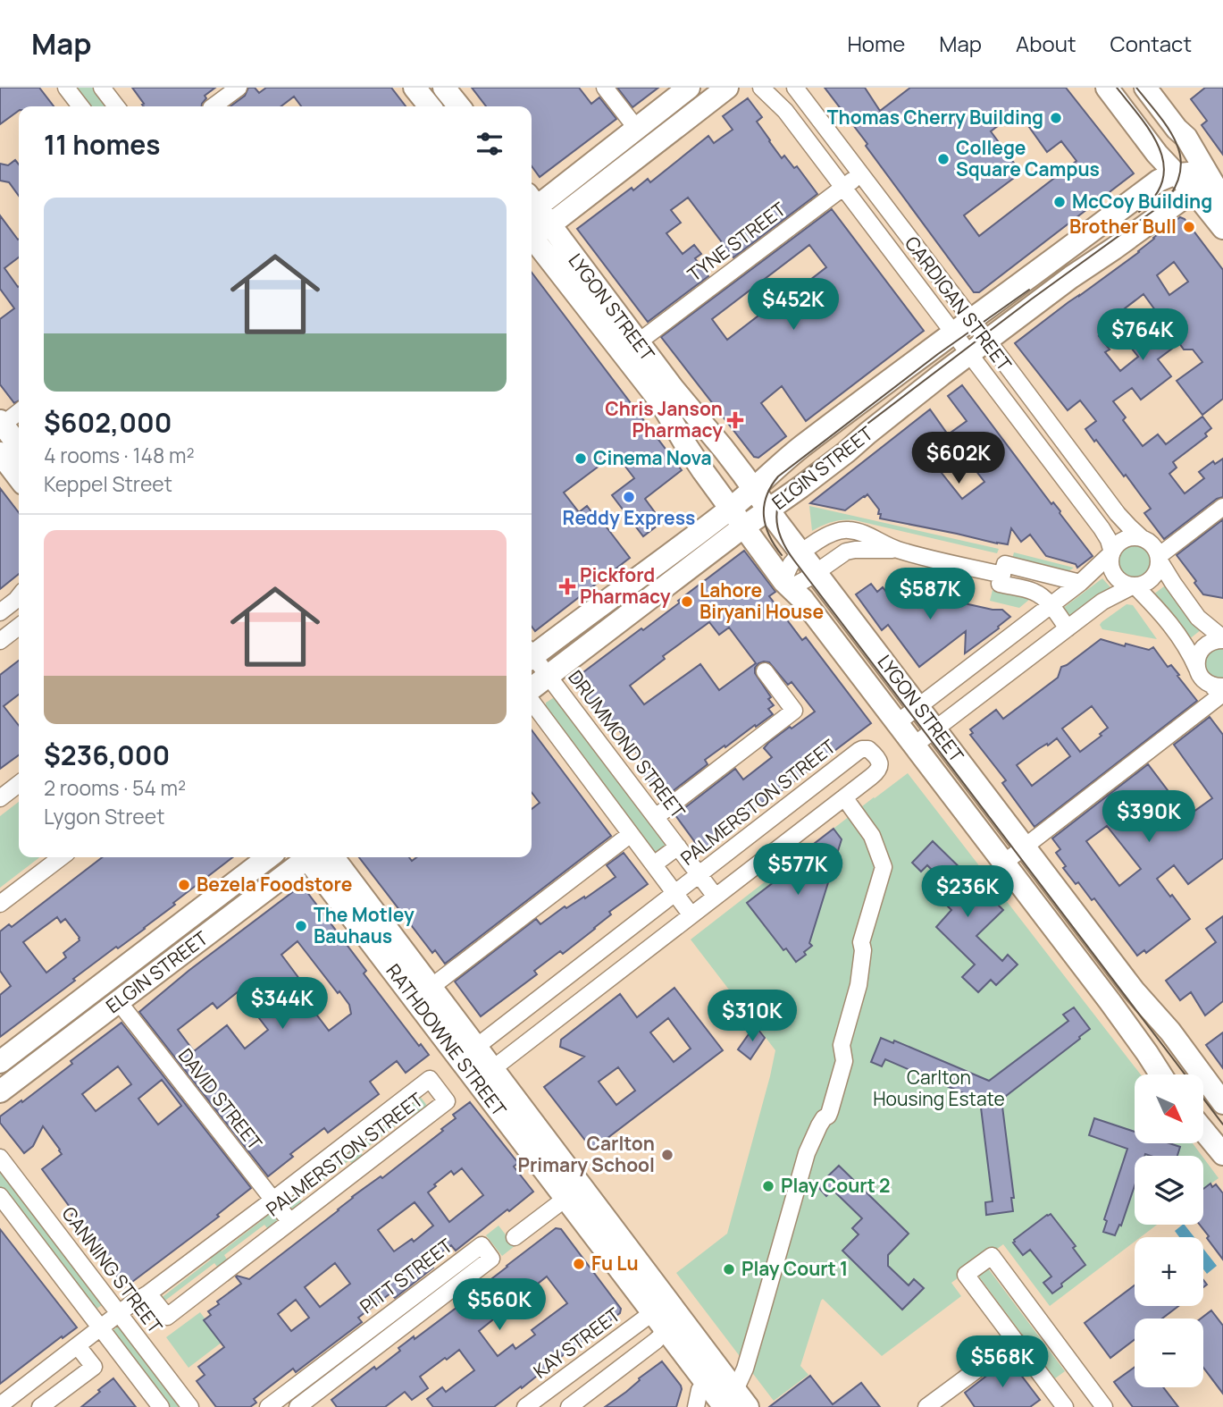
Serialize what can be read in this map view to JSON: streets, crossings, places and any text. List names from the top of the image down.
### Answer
{
  "streets": {
    "main road": ["LYGON STREET", "ELGIN STREET", "RATHDOWNE STREET"],
    "street": [
      "TYNE STREET",
      "CARDIGAN STREET",
      "DRUMMOND STREET",
      "PALMERSTON STREET",
      "DAVID STREET",
      "CANNING STREET",
      "PITT STREET",
      "KAY STREET"
    ]
  },
  "crossings": [
    ["TYNE STREET", "CARDIGAN STREET"],
    ["TYNE STREET", "LYGON STREET"],
    ["CARDIGAN STREET", "ELGIN STREET"],
    ["LYGON STREET", "ELGIN STREET"],
    ["ELGIN STREET", "DRUMMOND STREET"],
    ["ELGIN STREET", "DAVID STREET"],
    ["DRUMMOND STREET", "PALMERSTON STREET"],
    ["PALMERSTON STREET", "RATHDOWNE STREET"],
    ["PALMERSTON STREET", "DAVID STREET"],
    ["PALMERSTON STREET", "CANNING STREET"],
    ["RATHDOWNE STREET", "KAY STREET"]
  ],
  "parks": ["Carlton Housing Estate"],
  "places": {
    "other": [
      "Thomas Cherry Building",
      "College Square Campus",
      "McCoy Building",
      "Brother Bull",
      "Cinema Nova",
      "Reddy Express",
      "Lahore Biryani House",
      "Bezela Foodstore",
      "The Motley Bauhaus",
      "Carlton Primary School",
      "Play Court 2",
      "Fu Lu",
      "Play Court 1"
    ],
    "health": ["Chris Janson Pharmacy", "Pickford Pharmacy"]
  },
  "north": "bottom right",
  "page": {
    "header": "Map",
    "nav": [
      "Home",
      "Map",
      "About",
      "Contact"
    ],
    "heading": "11 homes",
    "list": [
      {
        "name": "$602,000",
        "note": "4 rooms · 148 m² · Keppel Street"
      },
      {
        "name": "$236,000",
        "note": "2 rooms · 54 m² · Lygon Street"
      }
    ],
    "price": [
      "$452K",
      "$764K",
      "$602K",
      "$587K",
      "$390K",
      "$577K",
      "$236K",
      "$344K",
      "$310K",
      "$560K",
      "$568K"
    ],
    "map_buttons": ["+", "−"]
  }
}
